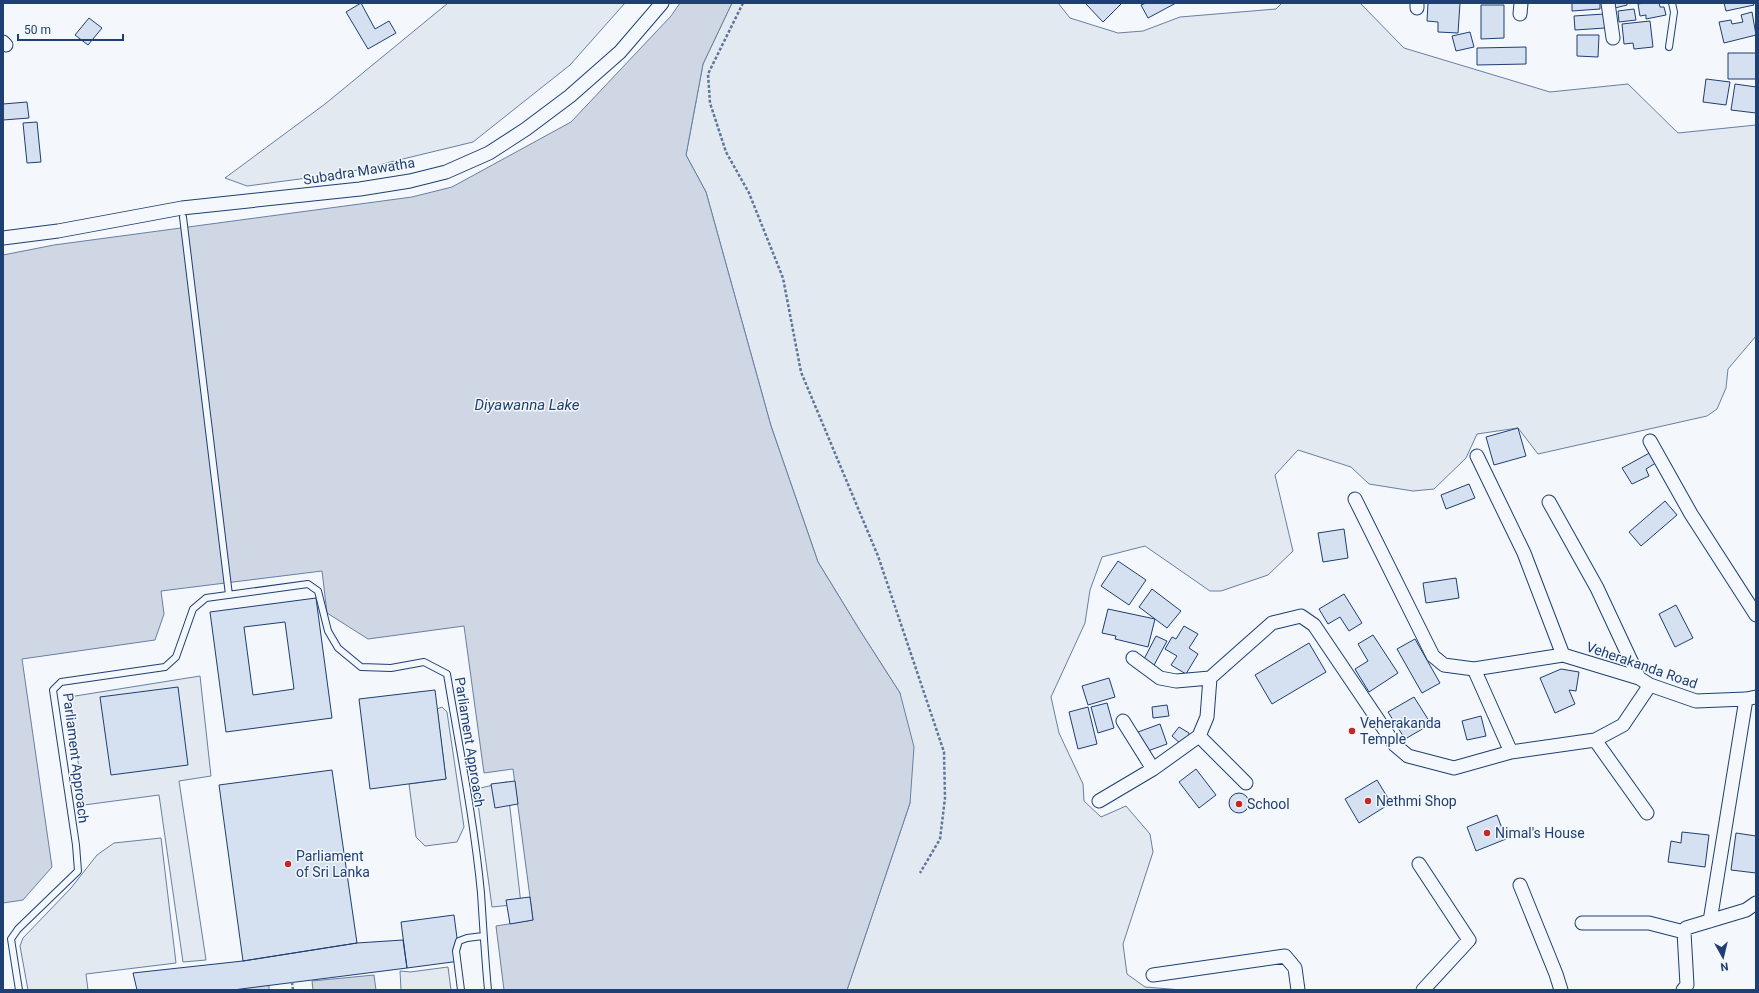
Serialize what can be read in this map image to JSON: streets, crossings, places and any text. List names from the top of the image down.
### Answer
{
  "streets": {
    "street": ["Subadra Mawatha", "Veherakanda Road"],
    "lane": ["Parliament Approach"]
  },
  "water": ["Diyawanna Lake"],
  "places": [
    "Veherakanda Temple",
    "Nethmi Shop",
    "School",
    "Nimal's House",
    "Parliament of Sri Lanka"
  ],
  "scale_bar": "50 m",
  "north": "bottom"
}
